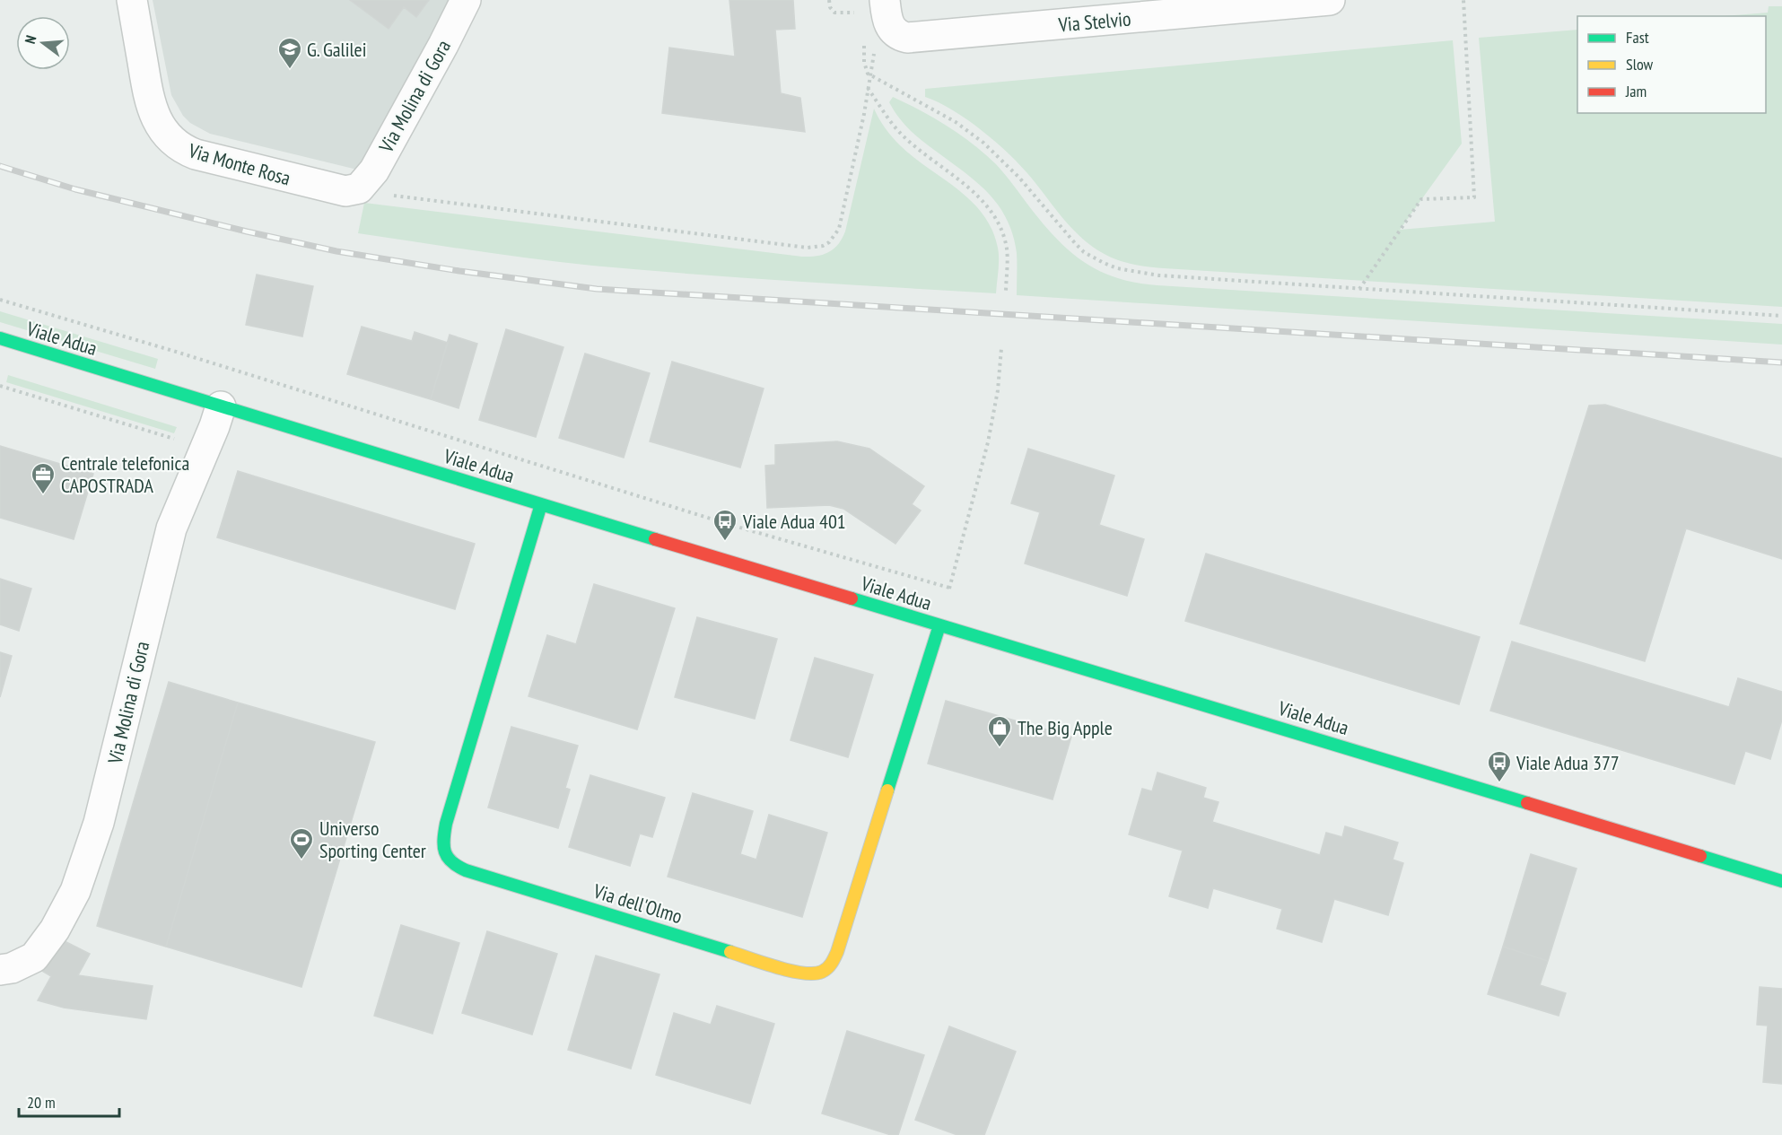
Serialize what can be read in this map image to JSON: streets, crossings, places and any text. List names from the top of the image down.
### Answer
{
  "streets": {
    "main road": ["Viale Adua", "Via dell'Olmo"],
    "street": ["Via Stelvio", "Via Molina di Gora", "Via Monte Rosa"]
  },
  "crossings": [
    ["Via Molina di Gora", "Via Monte Rosa"],
    ["Via Molina di Gora", "Viale Adua"],
    ["Viale Adua", "Via dell'Olmo"]
  ],
  "places": {
    "school or university": ["G. Galilei"],
    "office": ["Centrale telefonica CAPOSTRADA"],
    "bus stop": ["Viale Adua 401", "Viale Adua 377"],
    "shop": ["The Big Apple"],
    "sports": ["Universo Sporting Center"]
  },
  "legend": ["Fast", "Slow", "Jam"],
  "scale_bar": "20 m",
  "north": "left"
}
